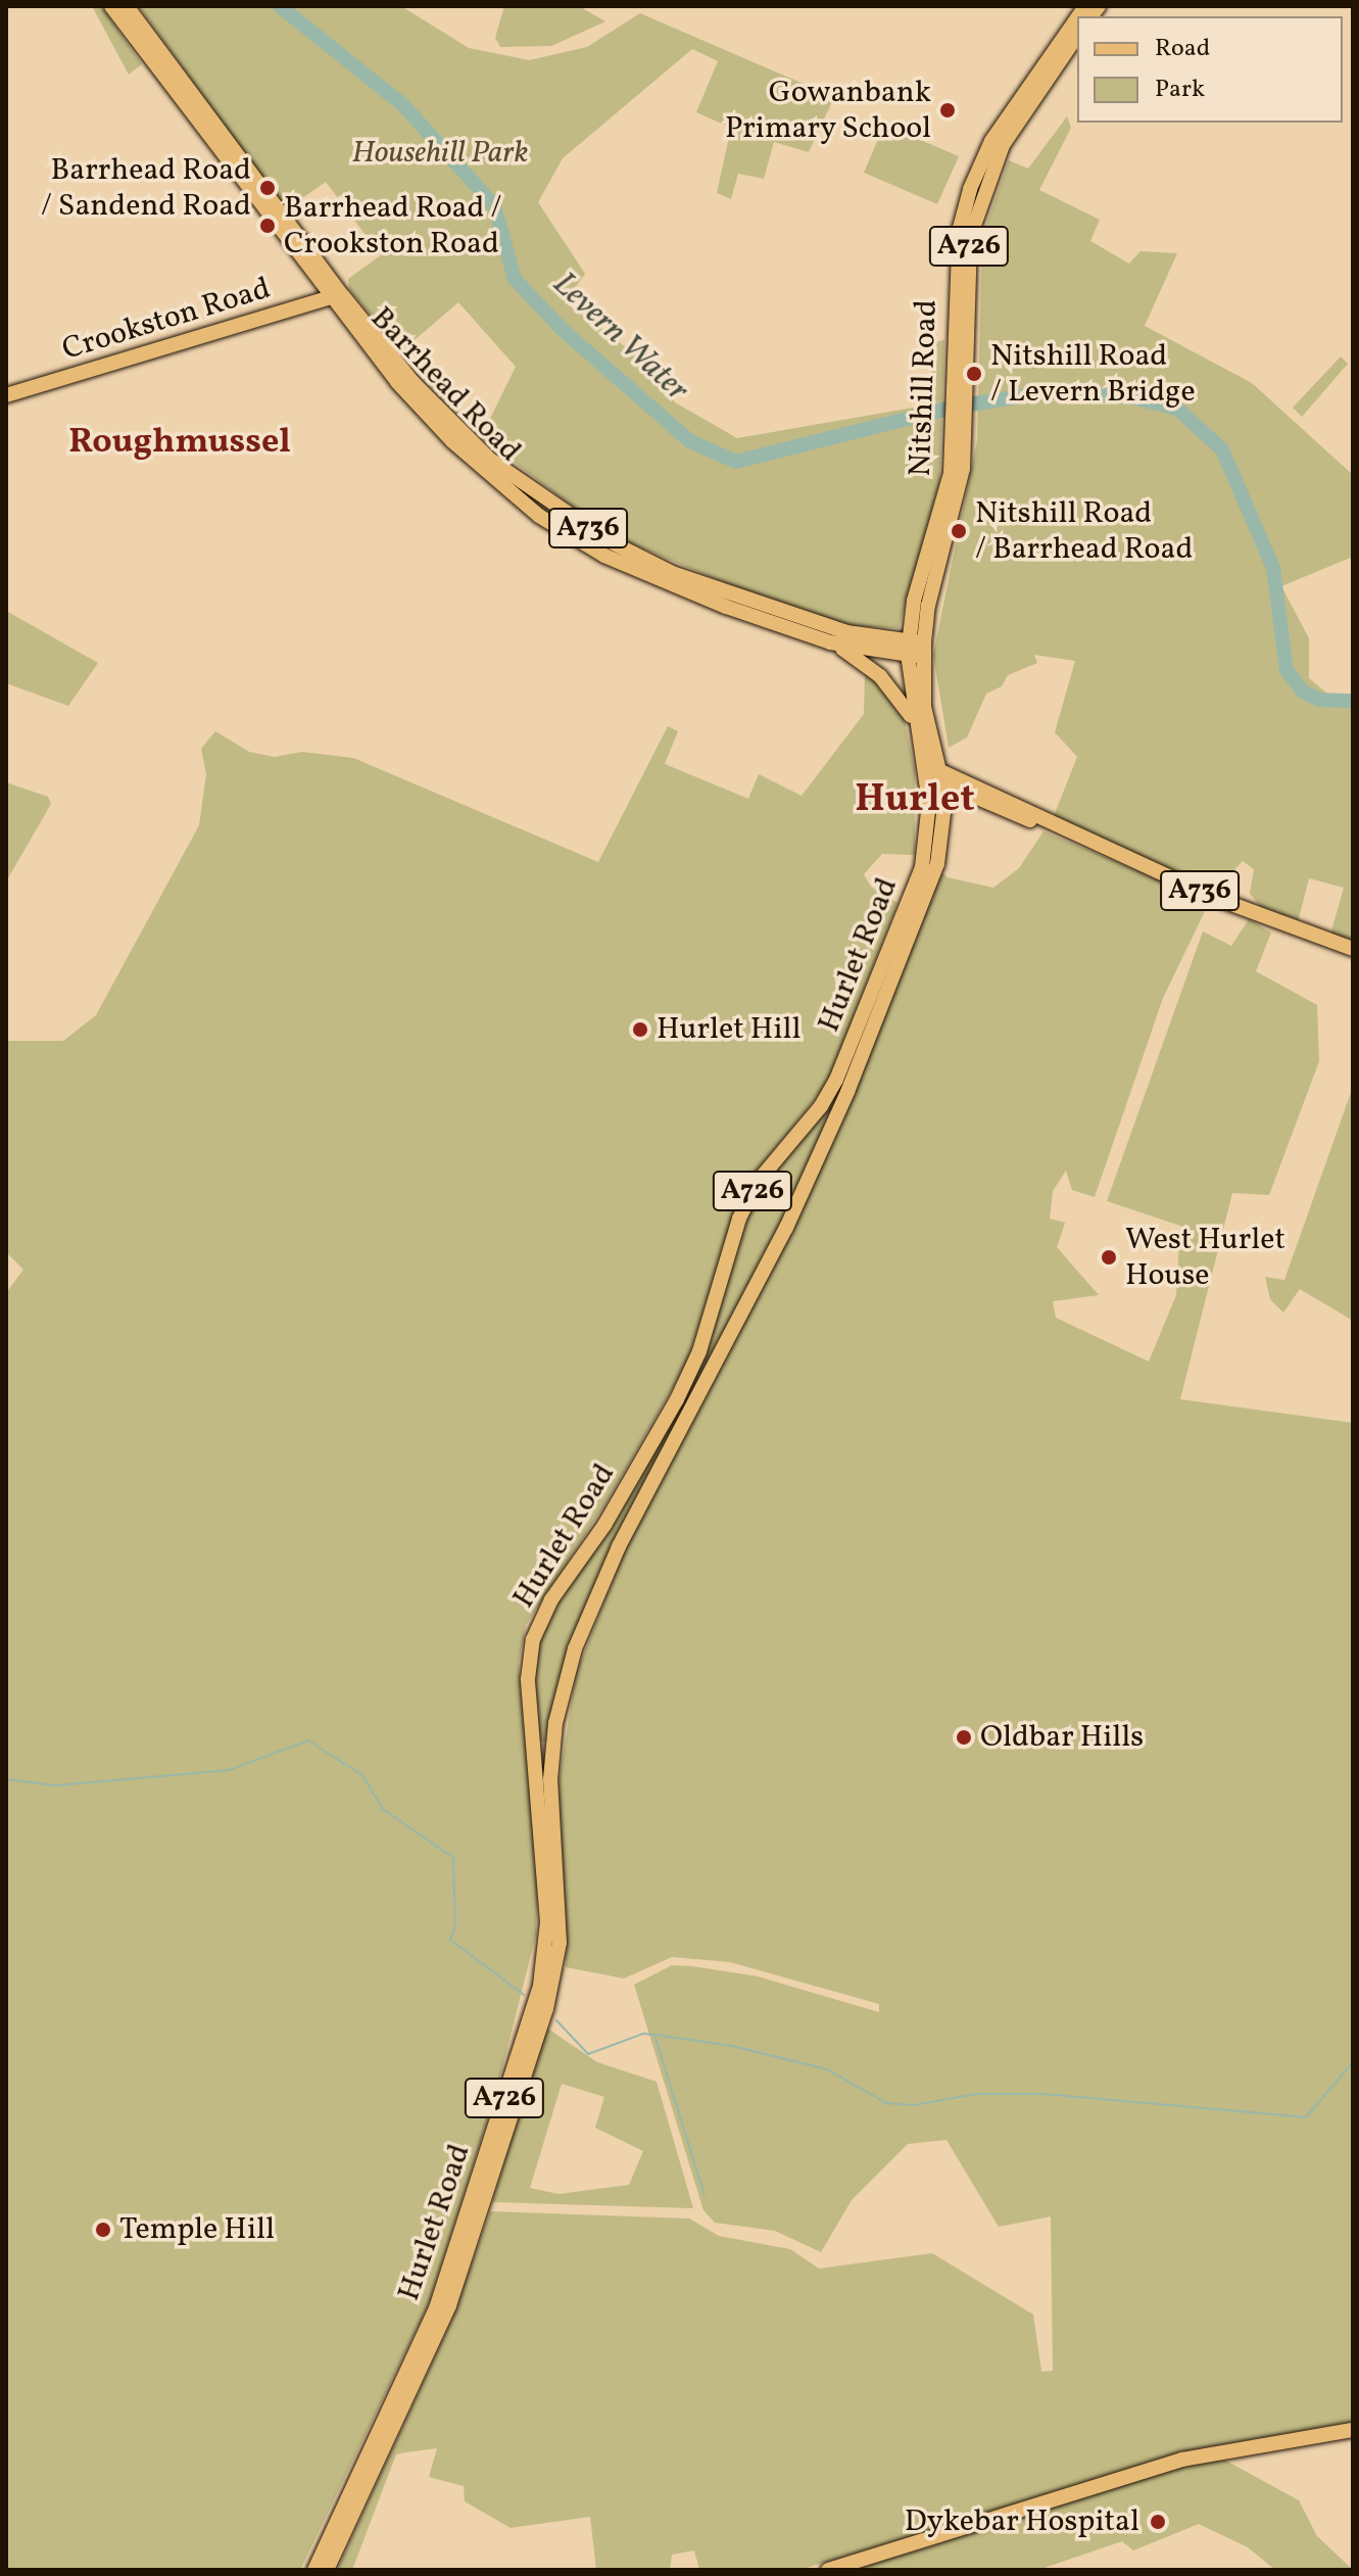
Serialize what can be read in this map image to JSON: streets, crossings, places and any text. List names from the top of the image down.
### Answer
{
  "streets": {
    "main road": [
      "A726",
      "Crookston Road",
      "Barrhead Road",
      "Nitshill Road",
      "A736",
      "Hurlet Road"
    ]
  },
  "crossings": [
    ["Crookston Road", "Barrhead Road"],
    ["Barrhead Road", "Nitshill Road"],
    ["Barrhead Road", "A736"],
    ["Barrhead Road", "Hurlet Road"],
    ["Nitshill Road", "Hurlet Road"],
    ["A736", "Hurlet Road"]
  ],
  "districts": ["Roughmussel", "Hurlet"],
  "water": ["Levern Water"],
  "parks": ["Househill Park"],
  "places": [
    "Gowanbank Primary School",
    "Barrhead Road / Sandend Road",
    "Barrhead Road / Crookston Road",
    "Nitshill Road / Levern Bridge",
    "Nitshill Road / Barrhead Road",
    "Hurlet Hill",
    "West Hurlet House",
    "Oldbar Hills",
    "Temple Hill",
    "Dykebar Hospital"
  ],
  "legend": ["Road", "Park"]
}
